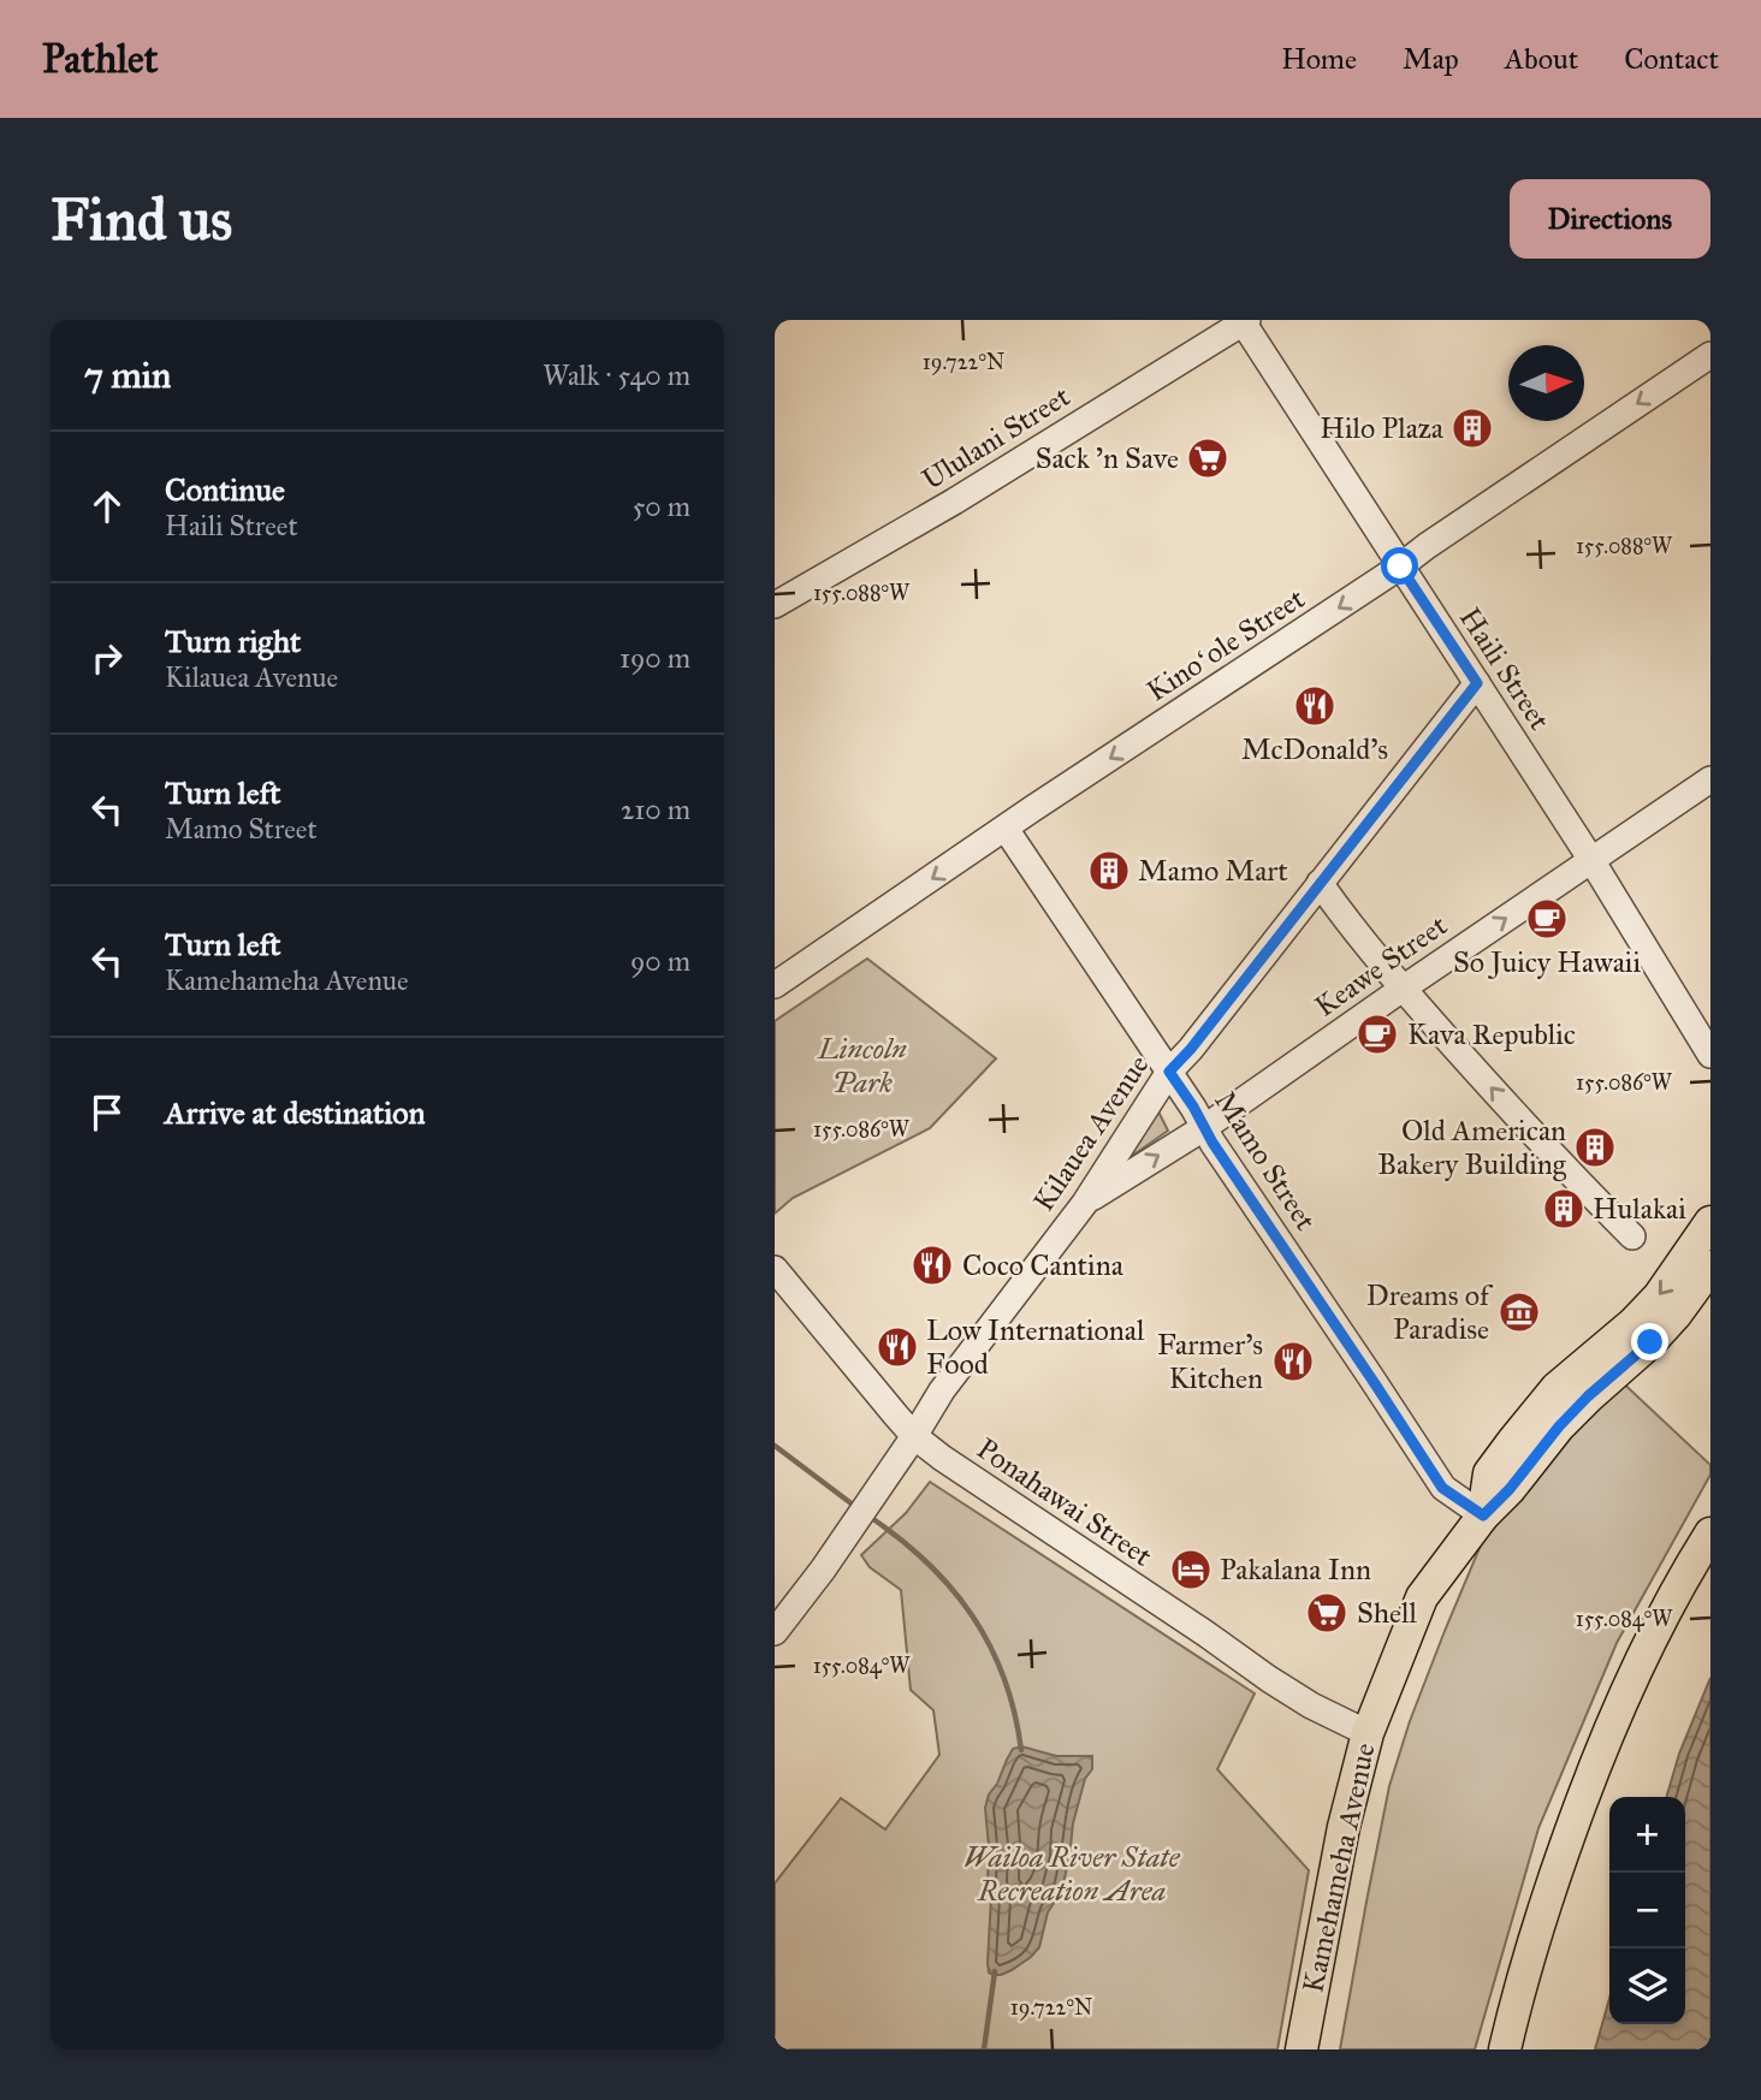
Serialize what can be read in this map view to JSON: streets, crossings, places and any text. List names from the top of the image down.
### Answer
{
  "streets": {
    "main road": ["Kamehameha Avenue"],
    "street": [
      "Ululani Street",
      "Kinoʻole Street",
      "Haili Street",
      "Keawe Street",
      "Kilauea Avenue",
      "Mamo Street",
      "Ponahawai Street"
    ]
  },
  "crossings": [
    ["Ululani Street", "Haili Street"],
    ["Kinoʻole Street", "Haili Street"],
    ["Kinoʻole Street", "Mamo Street"],
    ["Haili Street", "Keawe Street"],
    ["Haili Street", "Kilauea Avenue"],
    ["Keawe Street", "Kilauea Avenue"],
    ["Keawe Street", "Mamo Street"],
    ["Kilauea Avenue", "Mamo Street"],
    ["Kilauea Avenue", "Ponahawai Street"],
    ["Mamo Street", "Kamehameha Avenue"],
    ["Ponahawai Street", "Kamehameha Avenue"]
  ],
  "one_way": ["Kinoʻole Street", "Keawe Street"],
  "parks": ["Lincoln Park", "Wailoa River State Recreation Area"],
  "places": {
    "building": [
      "Hilo Plaza",
      "Mamo Mart",
      "Old American Bakery Building",
      "Hulakai"
    ],
    "supermarket": ["Sack 'n Save", "Shell"],
    "restaurant": [
      "McDonald's",
      "Coco Cantina",
      "Low International Food",
      "Farmer's Kitchen"
    ],
    "cafe": ["So Juicy Hawaii", "Kava Republic"],
    "museum": ["Dreams of Paradise"],
    "hotel": ["Pakalana Inn"]
  },
  "north": "right",
  "page": {
    "header": "Pathlet",
    "nav": [
      "Home",
      "Map",
      "About",
      "Contact"
    ],
    "buttons": "Directions",
    "title": "Find us",
    "heading": ["7 min", "Walk · 540 m"],
    "list": [
      ["Continue", "Haili Street", "50 m"],
      ["Turn right", "Kilauea Avenue", "190 m"],
      ["Turn left", "Mamo Street", "210 m"],
      ["Turn left", "Kamehameha Avenue", "90 m"],
      "Arrive at destination"
    ],
    "map_buttons": ["+", "−"]
  },
  "coordinates": [
    "19.722°N",
    "155.088°W",
    "155.086°W",
    "155.084°W"
  ]
}
